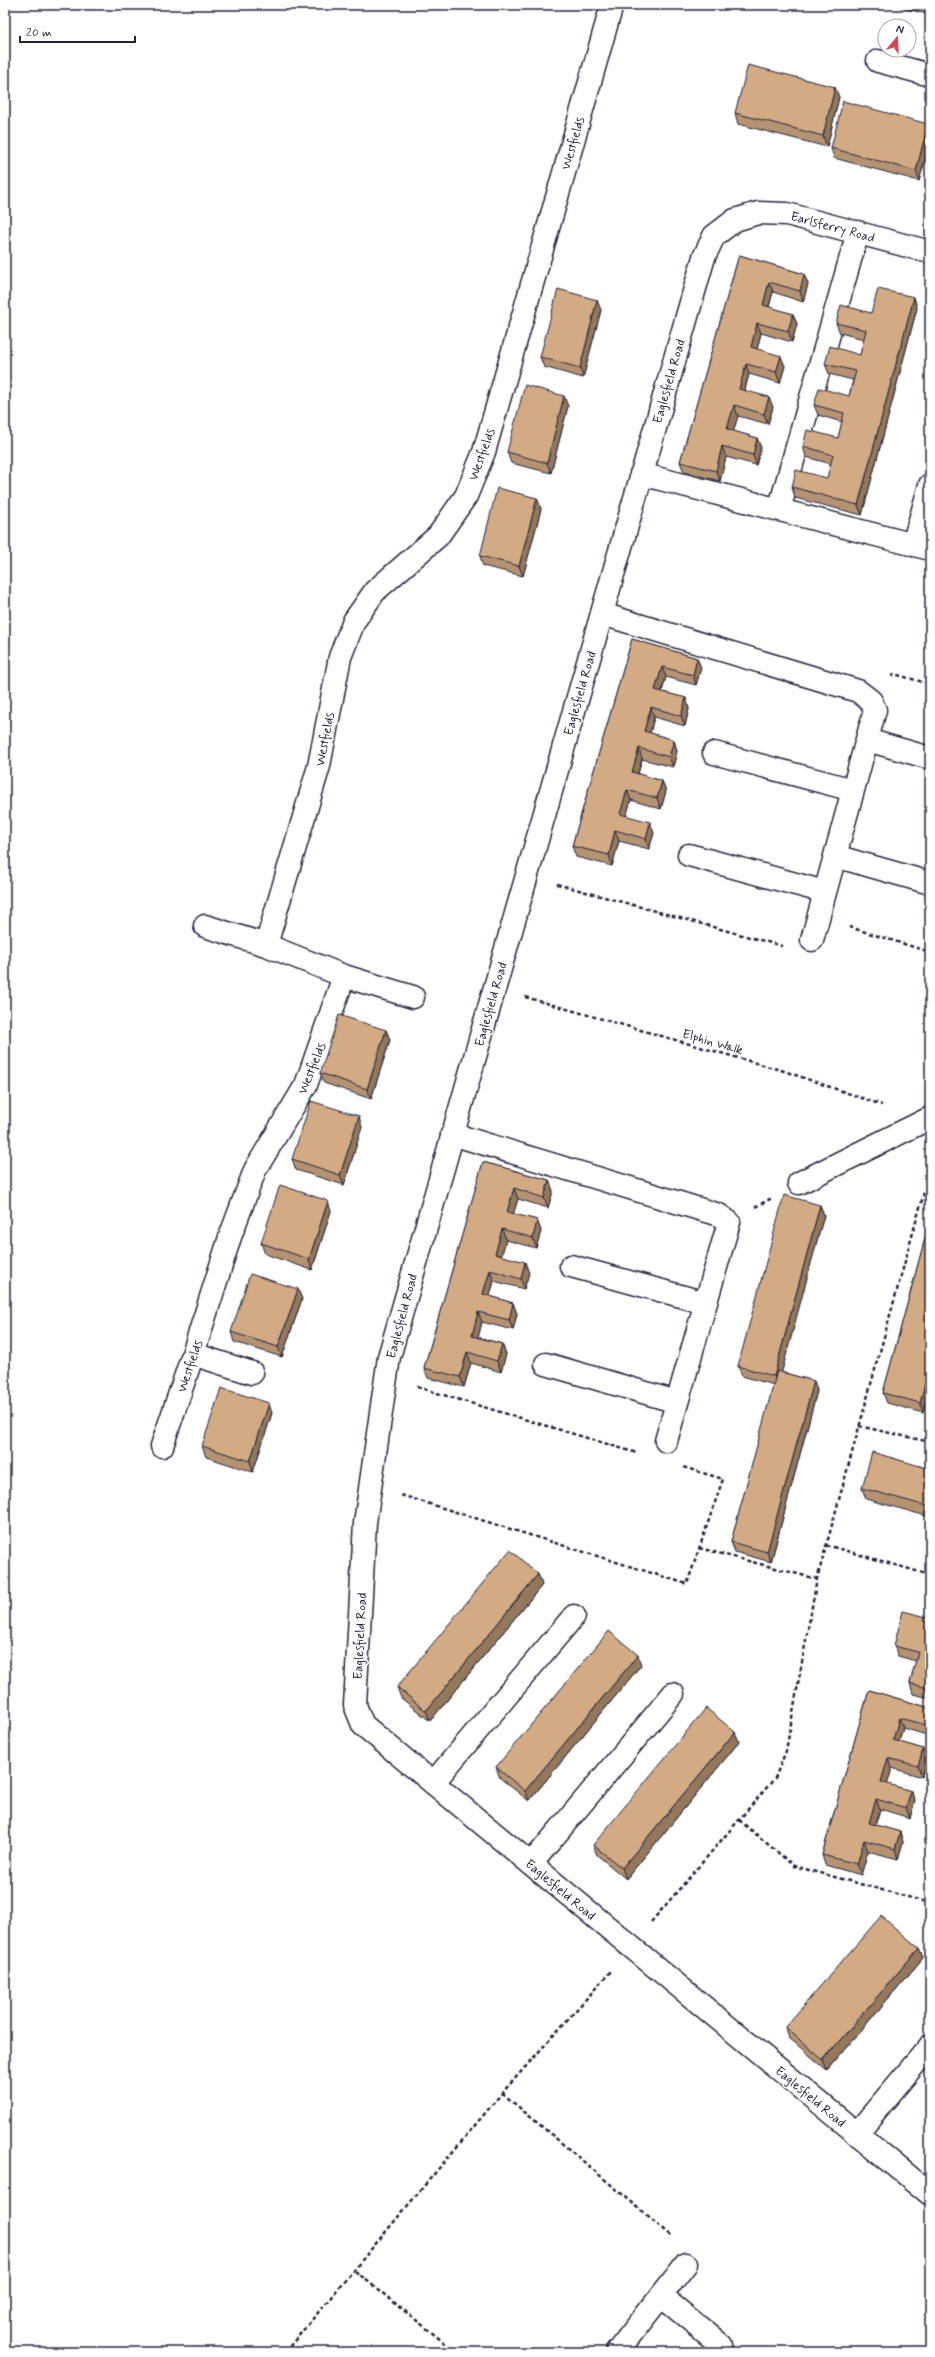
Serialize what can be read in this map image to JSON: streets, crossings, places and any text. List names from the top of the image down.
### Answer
{
  "streets": {
    "street": ["Westfields", "Earlsferry Road", "Eaglesfield Road"],
    "path": ["Elphin Walk"]
  },
  "crossings": [
    ["Earlsferry Road", "Eaglesfield Road"],
    ["Eaglesfield Road", "Elphin Walk"]
  ],
  "scale_bar": "20 m",
  "north": "top"
}
